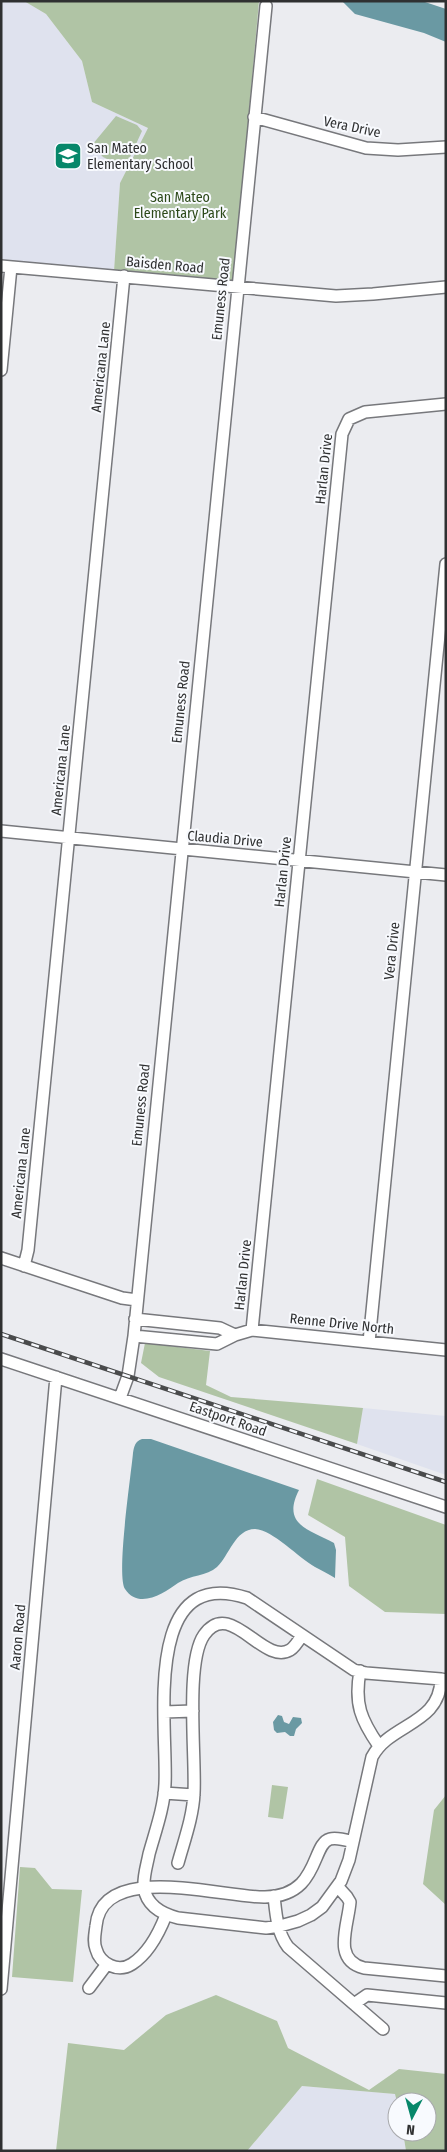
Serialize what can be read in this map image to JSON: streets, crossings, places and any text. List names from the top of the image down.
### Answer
{
  "streets": {
    "street": [
      "Vera Drive",
      "Baisden Road",
      "Emuness Road",
      "Americana Lane",
      "Harlan Drive",
      "Claudia Drive",
      "Renne Drive North",
      "Eastport Road",
      "Aaron Road"
    ]
  },
  "crossings": [
    ["Vera Drive", "Emuness Road"],
    ["Vera Drive", "Claudia Drive"],
    ["Vera Drive", "Renne Drive North"],
    ["Baisden Road", "Emuness Road"],
    ["Baisden Road", "Americana Lane"],
    ["Emuness Road", "Claudia Drive"],
    ["Emuness Road", "Renne Drive North"],
    ["Emuness Road", "Eastport Road"],
    ["Americana Lane", "Claudia Drive"],
    ["Harlan Drive", "Claudia Drive"],
    ["Harlan Drive", "Renne Drive North"],
    ["Eastport Road", "Aaron Road"]
  ],
  "parks": ["San Mateo Elementary Park"],
  "places": {
    "school or university": ["San Mateo Elementary School"]
  },
  "north": "bottom"
}
